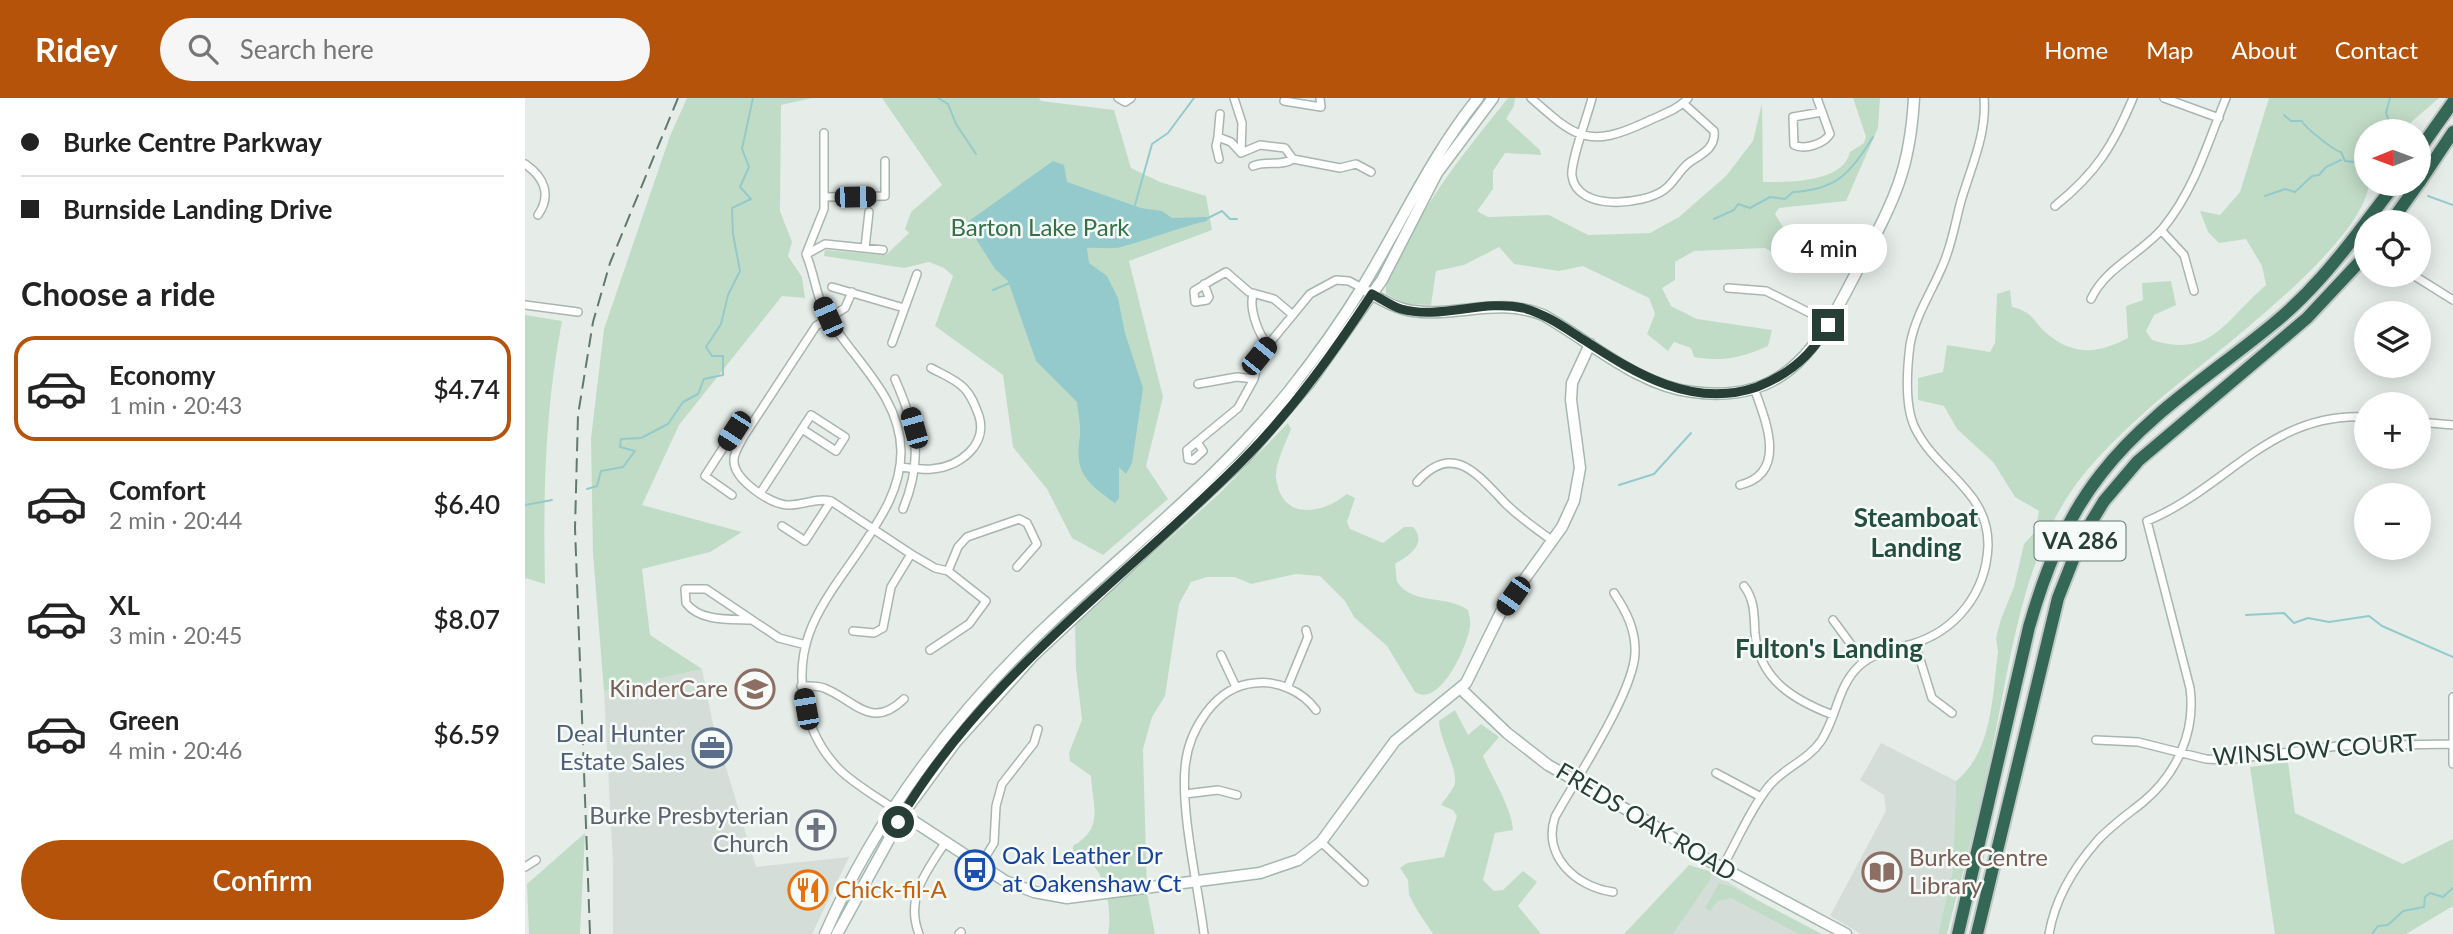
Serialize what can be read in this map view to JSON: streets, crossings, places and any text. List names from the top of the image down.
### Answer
{
  "streets": {
    "highway": ["VA 286"],
    "street": ["WINSLOW COURT", "FREDS OAK ROAD"]
  },
  "districts": ["Steamboat Landing", "Fulton's Landing"],
  "parks": ["Barton Lake Park"],
  "places": {
    "school or university": ["KinderCare"],
    "office": ["Deal Hunter Estate Sales"],
    "church": ["Burke Presbyterian Church"],
    "bus stop": ["Oak Leather Dr at Oakenshaw Ct"],
    "library": ["Burke Centre Library"],
    "restaurant": ["Chick-fil-A"]
  },
  "north": "left",
  "page": {
    "header": "Ridey",
    "search": "Search here",
    "nav": [
      "Home",
      "Map",
      "About",
      "Contact"
    ],
    "banner": ["Burke Centre Parkway", "Burnside Landing Drive"],
    "map_buttons": ["+", "−"],
    "bubble": "4 min",
    "heading": "Choose a ride",
    "list": [
      {
        "name": "Economy",
        "note": "1 min · 20:43",
        "value": "$4.74"
      },
      {
        "name": "Comfort",
        "note": "2 min · 20:44",
        "value": "$6.40"
      },
      {
        "name": "XL",
        "note": "3 min · 20:45",
        "value": "$8.07"
      },
      {
        "name": "Green",
        "note": "4 min · 20:46",
        "value": "$6.59"
      }
    ],
    "buttons": "Confirm"
  }
}
